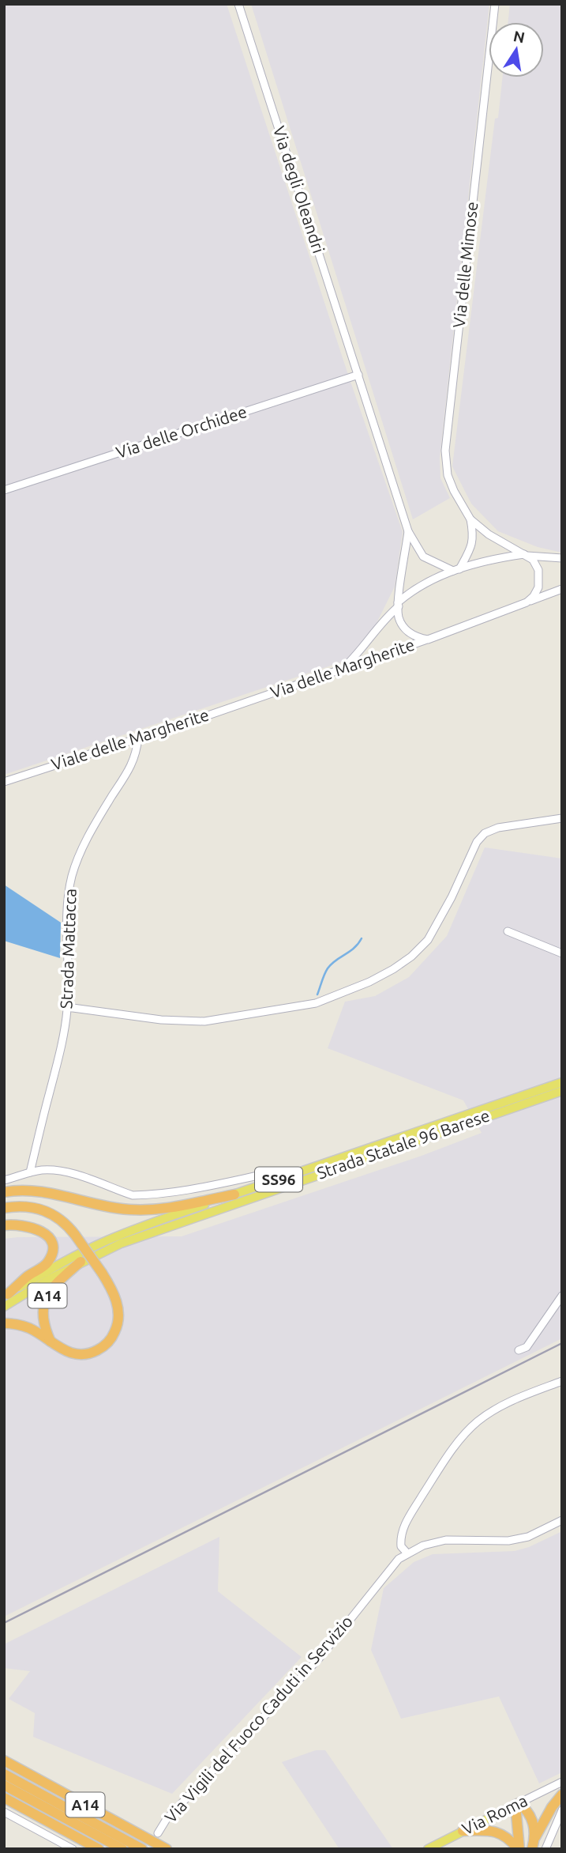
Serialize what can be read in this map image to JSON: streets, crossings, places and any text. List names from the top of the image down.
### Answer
{
  "streets": {
    "highway": ["A14"],
    "main road": ["Strada Statale 96 Barese", "SS96", "Via Roma"],
    "street": [
      "Via degli Oleandri",
      "Via delle Mimose",
      "Via delle Orchidee",
      "Via delle Margherite",
      "Viale delle Margherite",
      "Strada Mattacca",
      "Via Vigili del Fuoco Caduti in Servizio"
    ]
  },
  "crossings": [
    ["Via degli Oleandri", "Via delle Orchidee"],
    ["Via delle Margherite", "Viale delle Margherite"],
    ["Viale delle Margherite", "Strada Mattacca"],
    ["Strada Statale 96 Barese", "A14"]
  ],
  "north": "top"
}
